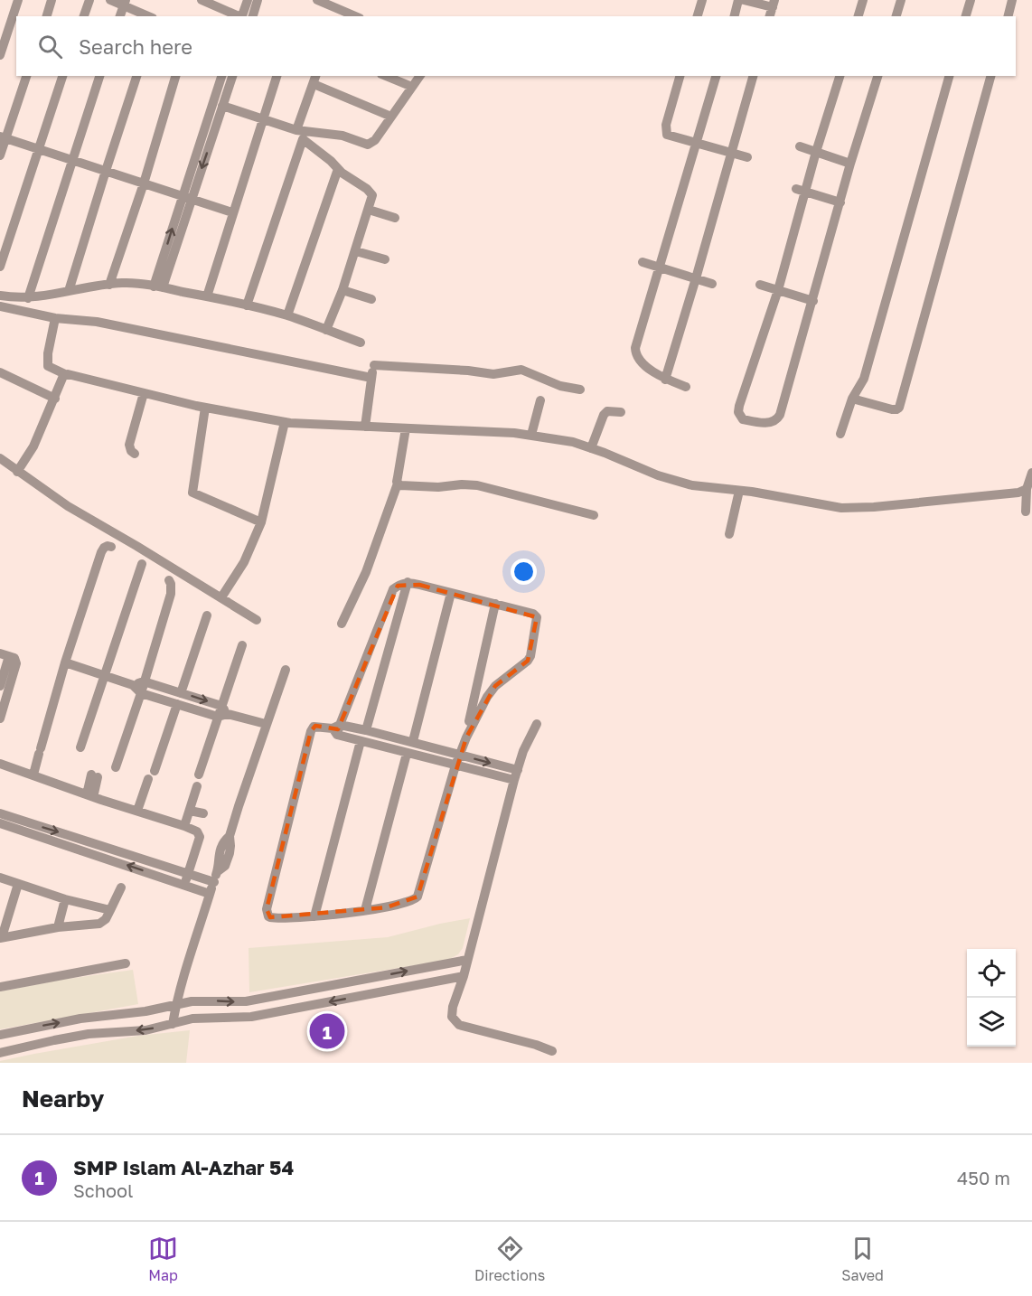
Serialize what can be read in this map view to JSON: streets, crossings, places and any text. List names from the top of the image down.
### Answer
{
  "page": {
    "search": "Search here",
    "pins": "1",
    "heading": "Nearby",
    "list": [
      {
        "mark": "1",
        "name": "SMP Islam Al-Azhar 54",
        "note": "School",
        "value": "450 m"
      }
    ],
    "nav": ["Map", "Directions", "Saved"]
  }
}
